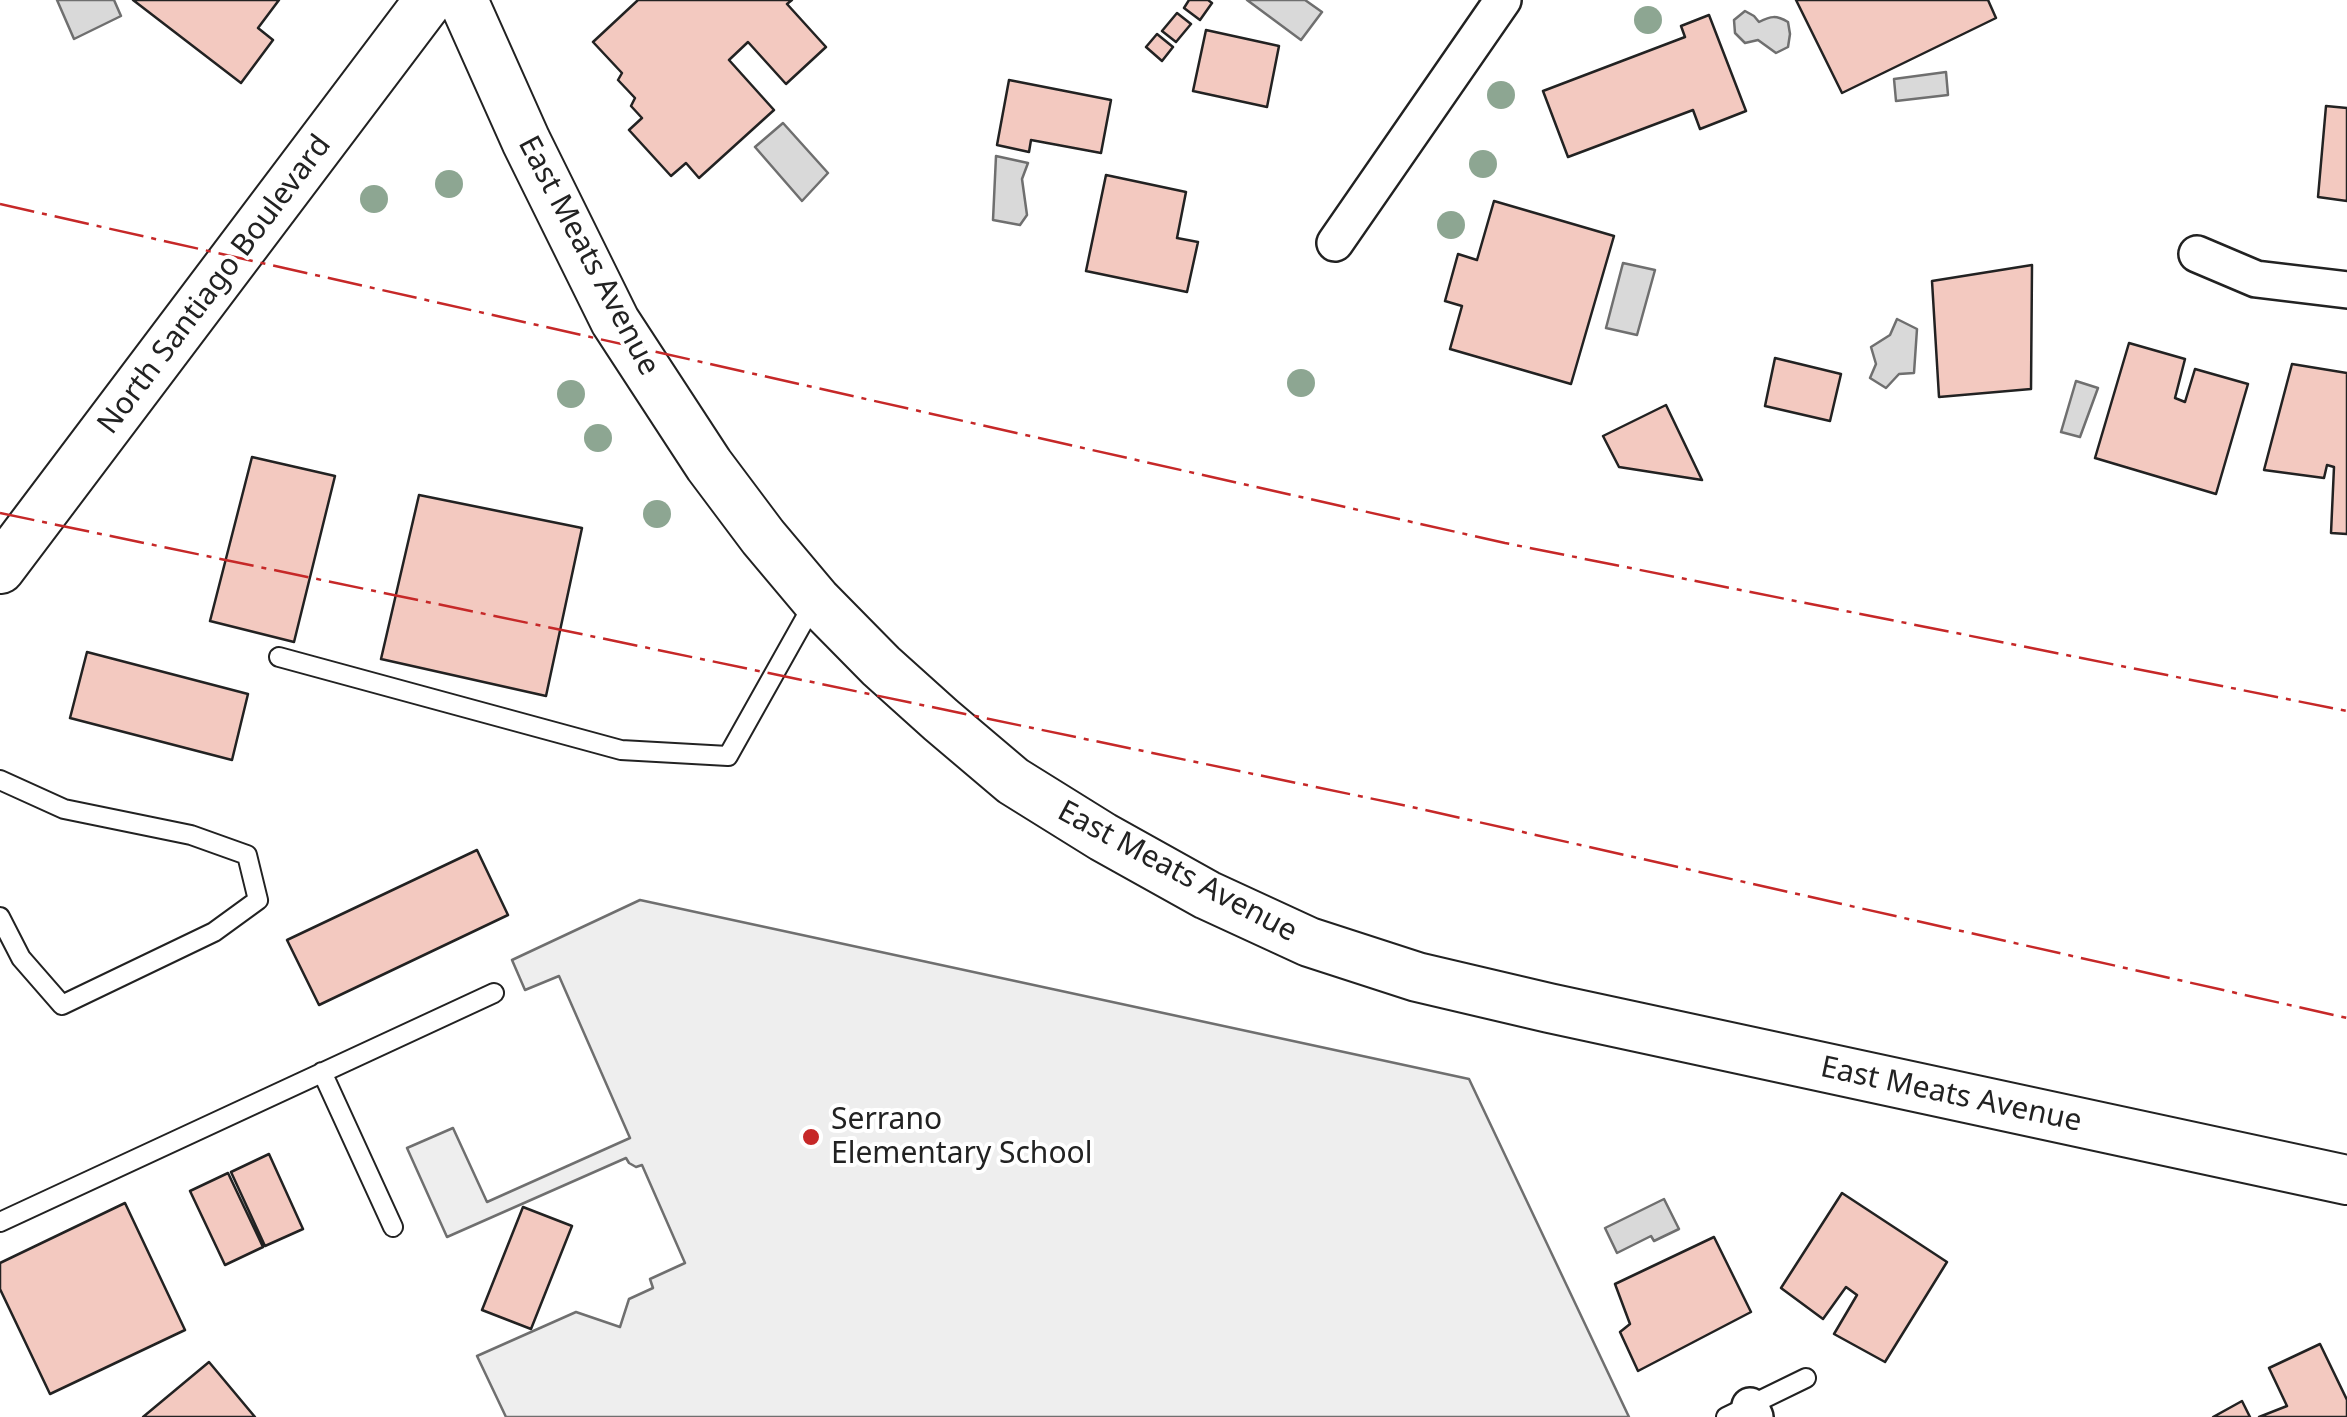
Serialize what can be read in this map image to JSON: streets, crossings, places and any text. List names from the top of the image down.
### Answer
{
  "streets": {
    "street": ["East Meats Avenue", "North Santiago Boulevard"]
  },
  "places": ["Serrano Elementary School"]
}
